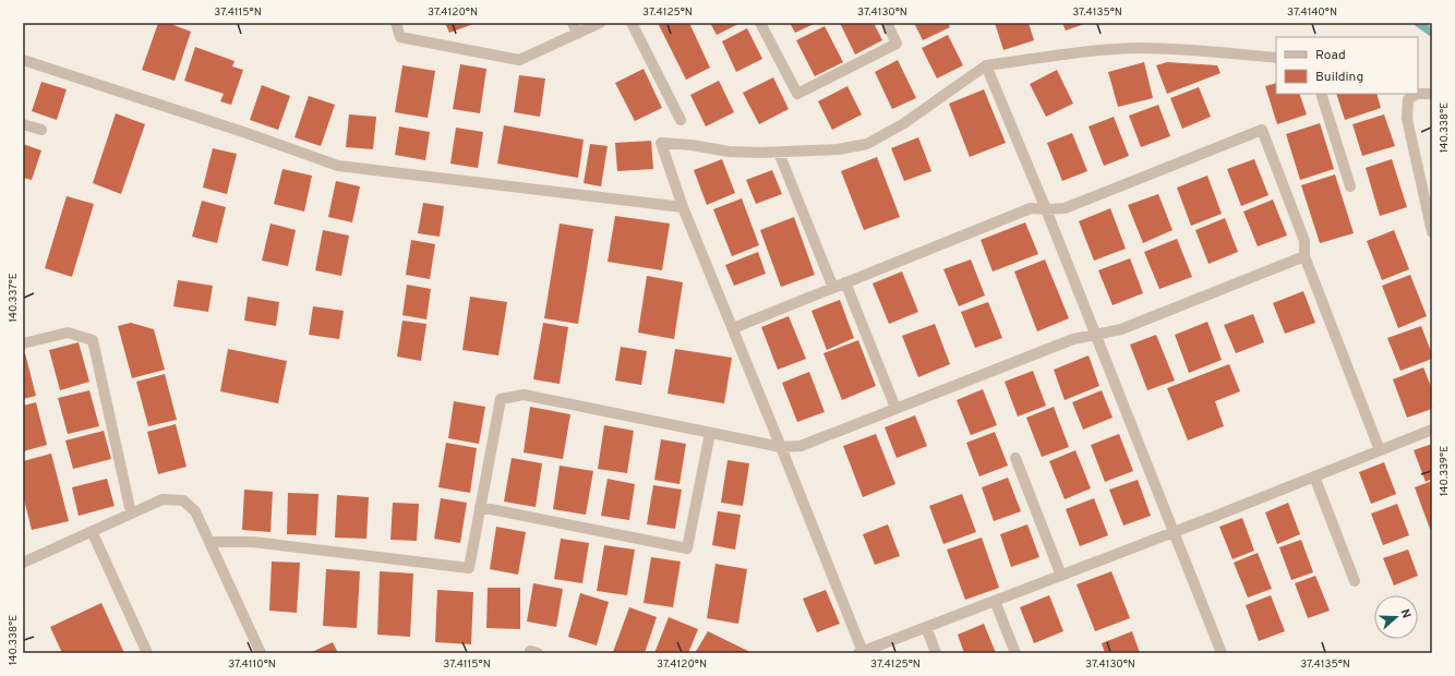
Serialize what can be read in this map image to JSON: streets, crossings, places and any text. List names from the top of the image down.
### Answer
{
  "legend": ["Road", "Building"],
  "north": "right",
  "coordinates": [
    "37.4115°N",
    "37.4120°N",
    "37.4125°N",
    "37.4130°N",
    "37.4135°N",
    "37.4140°N",
    "140.338°E",
    "140.337°E",
    "140.339°E",
    "37.4110°N"
  ]
}
